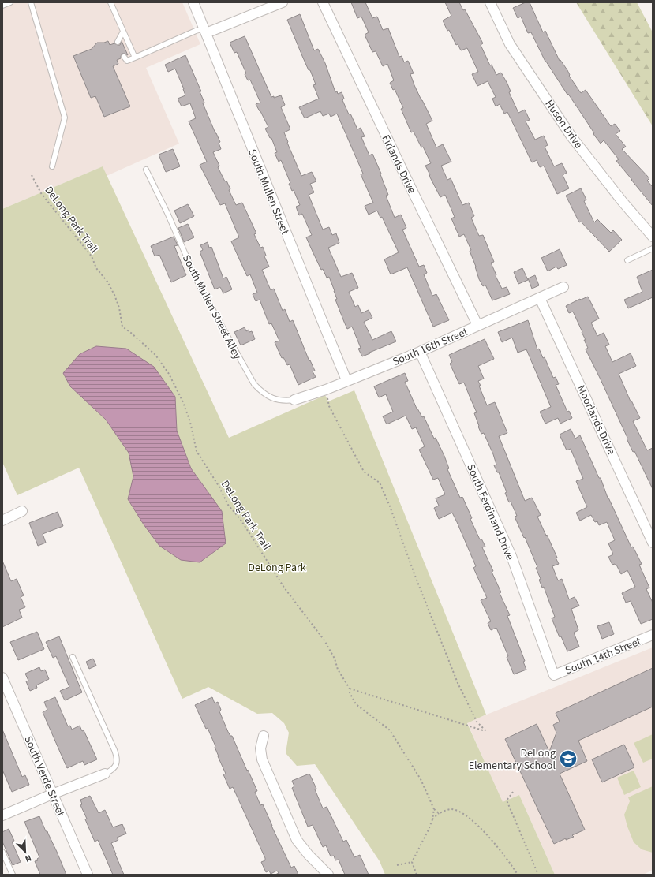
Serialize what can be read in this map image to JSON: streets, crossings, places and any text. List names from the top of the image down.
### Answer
{
  "streets": {
    "street": [
      "Huson Drive",
      "Firlands Drive",
      "South Mullen Street",
      "South 16th Street",
      "Moorlands Drive",
      "South Ferdinand Drive",
      "South 14th Street",
      "South Verde Street"
    ],
    "lane": ["South Mullen Street Alley"],
    "path": ["DeLong Park Trail"]
  },
  "crossings": [
    ["Firlands Drive", "South 16th Street"],
    ["South Mullen Street", "South 16th Street"],
    ["South Mullen Street Alley", "South 16th Street"],
    ["South 16th Street", "Moorlands Drive"],
    ["South 16th Street", "South Ferdinand Drive"],
    ["South Ferdinand Drive", "South 14th Street"]
  ],
  "parks": ["DeLong Park"],
  "places": {
    "school or university": ["DeLong Elementary School"]
  },
  "north": "bottom right"
}
